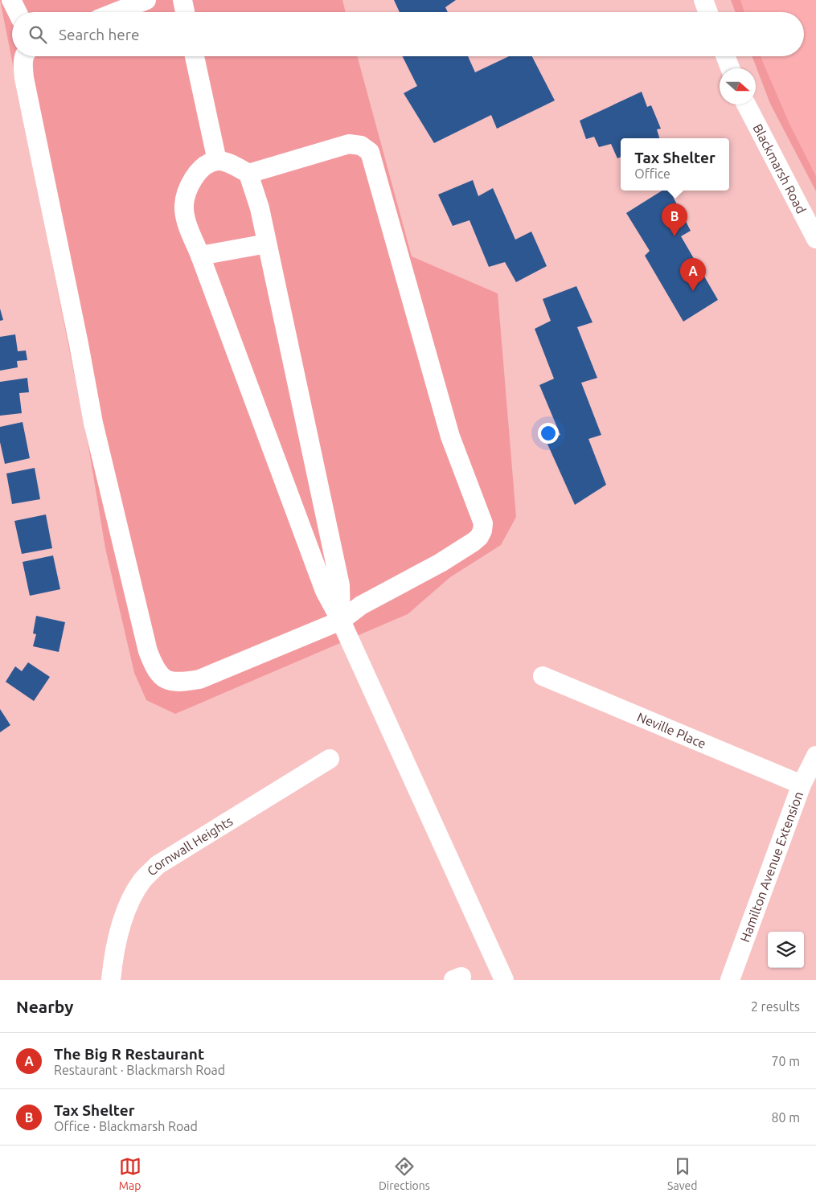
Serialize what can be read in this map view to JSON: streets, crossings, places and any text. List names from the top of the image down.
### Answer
{
  "streets": {
    "street": [
      "Blackmarsh Road",
      "Neville Place",
      "Cornwall Heights",
      "Hamilton Avenue Extension"
    ]
  },
  "crossings": [
    ["Neville Place", "Hamilton Avenue Extension"]
  ],
  "north": "right",
  "page": {
    "search": "Search here",
    "popup": ["Tax Shelter", "Office"],
    "pins": ["B", "A"],
    "heading": ["Nearby", "2 results"],
    "list": [
      {
        "mark": "A",
        "name": "The Big R Restaurant",
        "note": "Restaurant · Blackmarsh Road",
        "value": "70 m"
      },
      {
        "mark": "B",
        "name": "Tax Shelter",
        "note": "Office · Blackmarsh Road",
        "value": "80 m"
      }
    ],
    "nav": ["Map", "Directions", "Saved"]
  }
}
